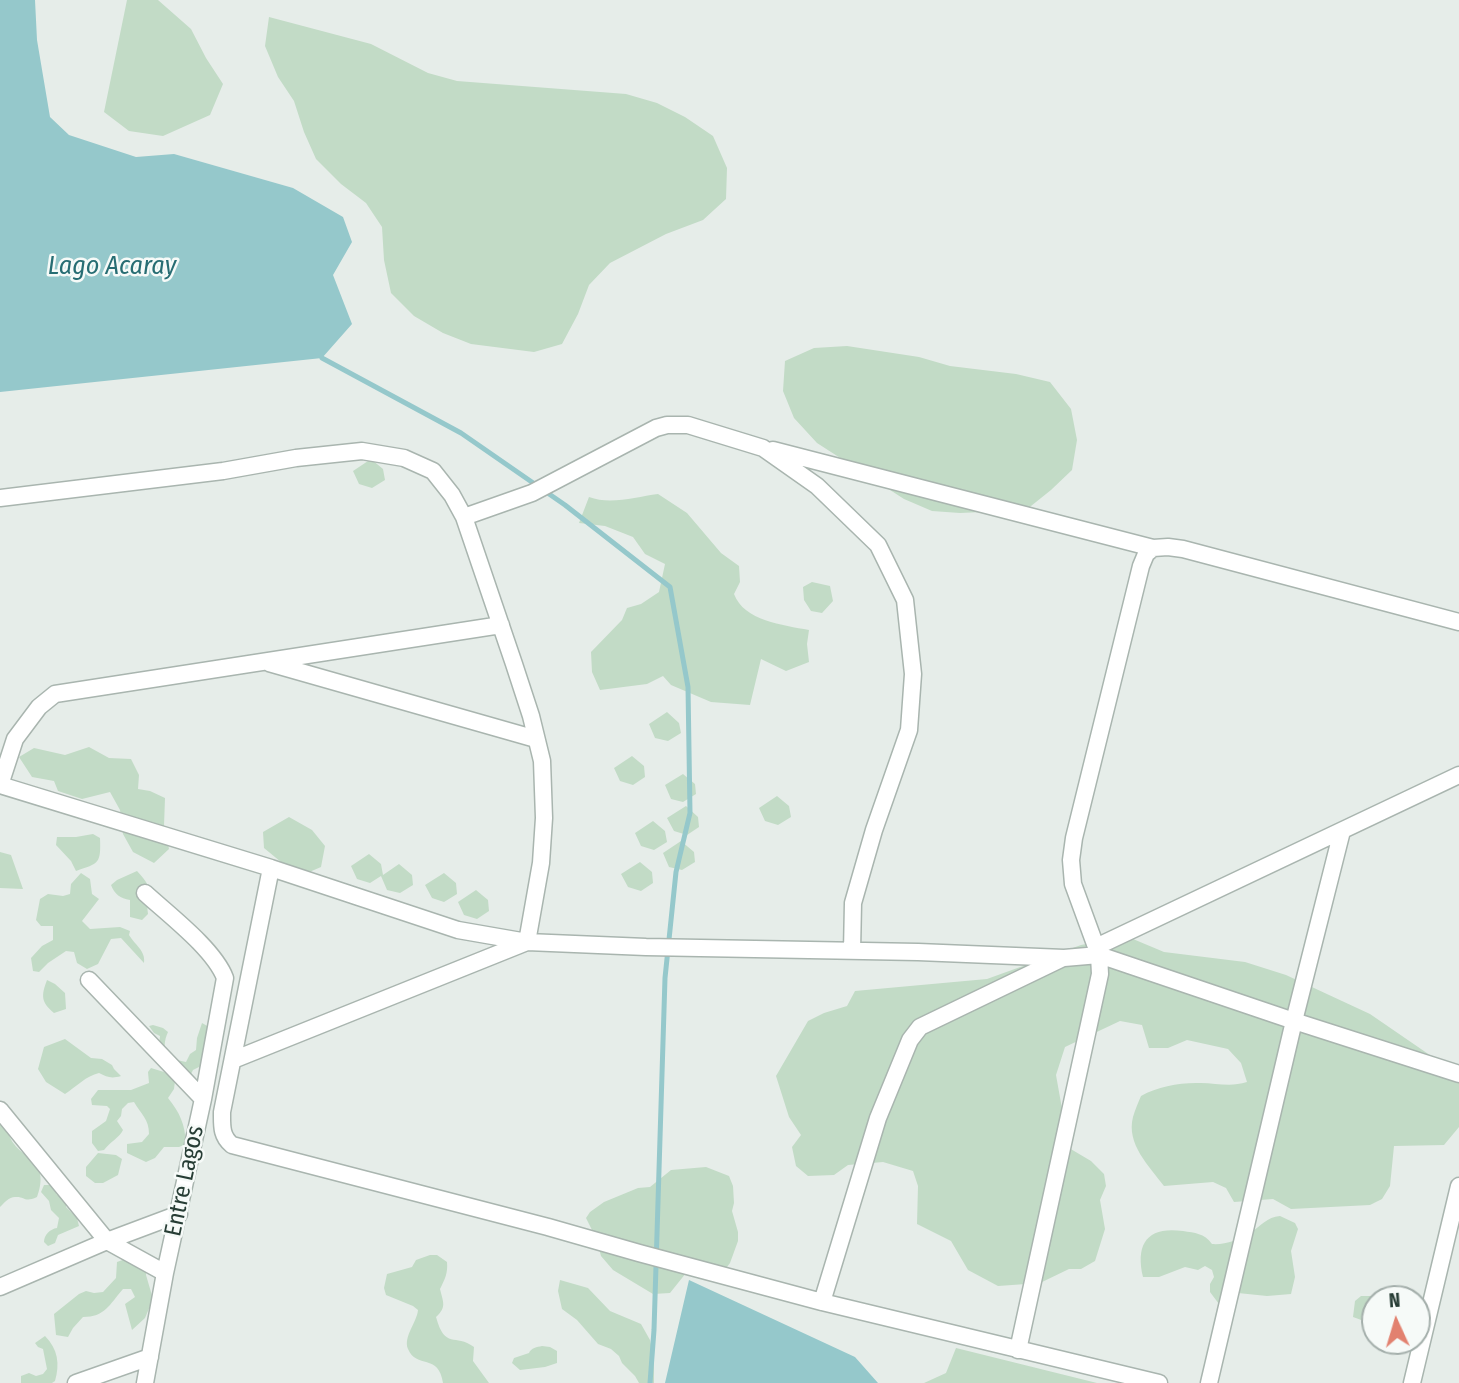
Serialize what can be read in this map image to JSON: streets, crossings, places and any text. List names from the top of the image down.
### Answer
{
  "streets": {
    "street": ["Entre Lagos"]
  },
  "water": ["Lago Acaray"],
  "north": "top"
}
